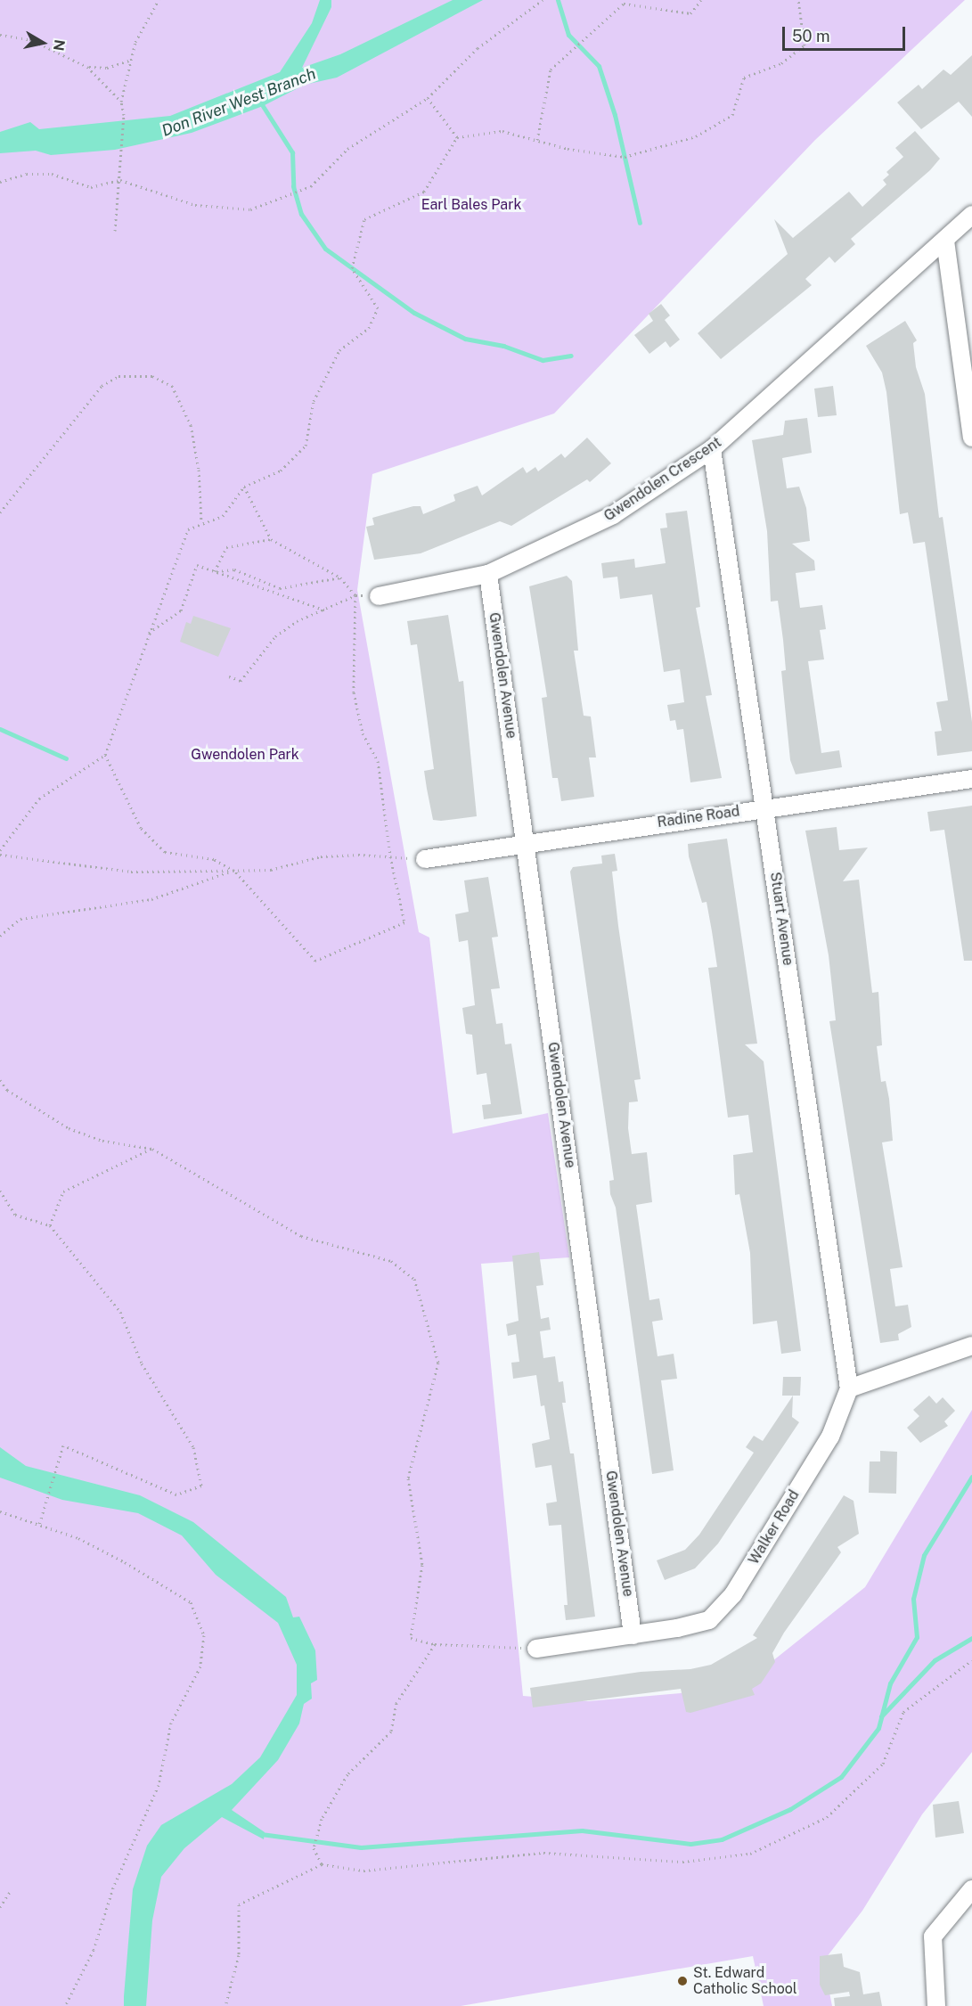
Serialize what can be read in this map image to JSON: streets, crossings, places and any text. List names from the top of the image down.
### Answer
{
  "streets": {
    "street": [
      "Gwendolen Crescent",
      "Gwendolen Avenue",
      "Radine Road",
      "Stuart Avenue",
      "Walker Road"
    ]
  },
  "crossings": [
    ["Gwendolen Crescent", "Gwendolen Avenue"],
    ["Gwendolen Crescent", "Stuart Avenue"],
    ["Gwendolen Avenue", "Radine Road"],
    ["Gwendolen Avenue", "Walker Road"],
    ["Radine Road", "Stuart Avenue"],
    ["Stuart Avenue", "Walker Road"]
  ],
  "water": ["Don River West Branch"],
  "parks": ["Earl Bales Park", "Gwendolen Park"],
  "places": ["St. Edward Catholic School"],
  "scale_bar": "50 m",
  "north": "right"
}
